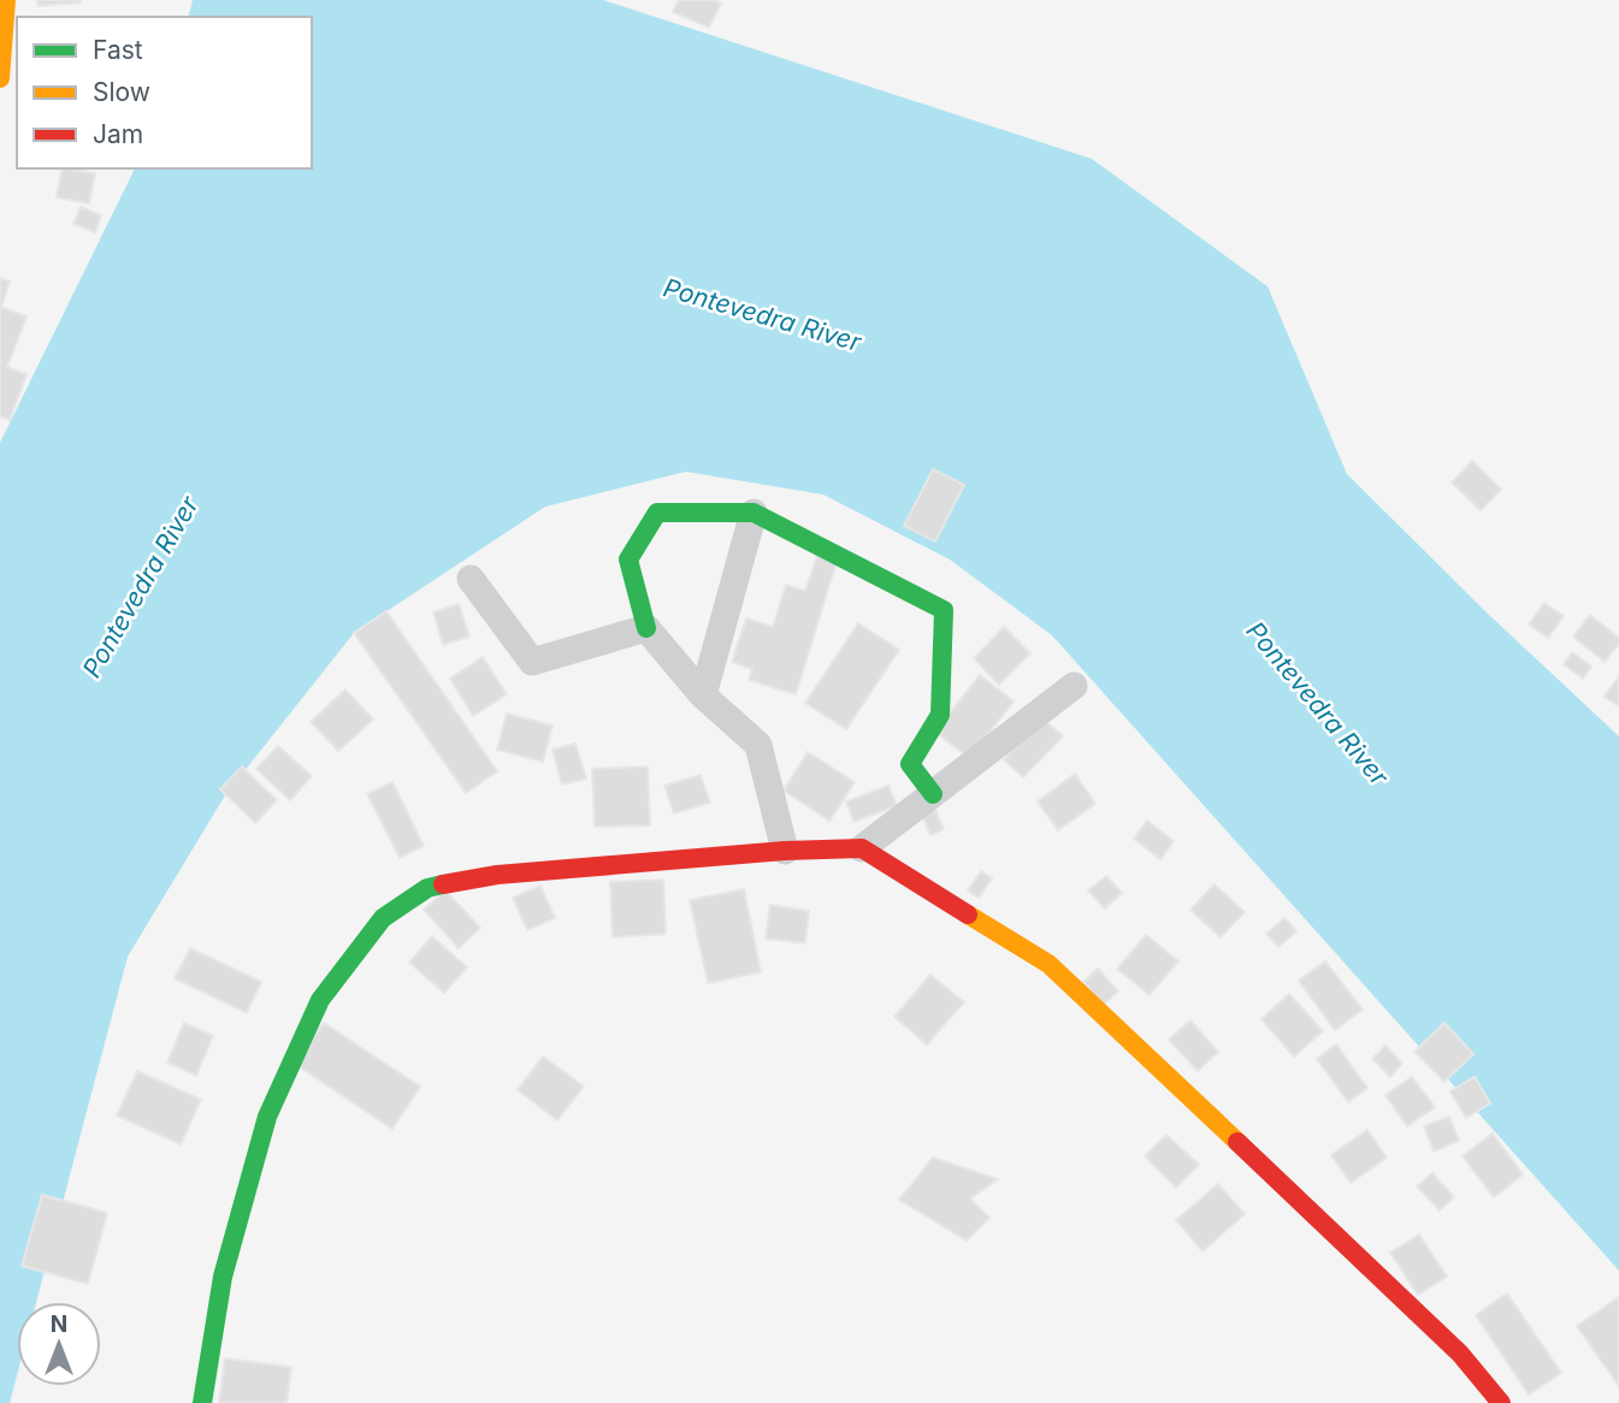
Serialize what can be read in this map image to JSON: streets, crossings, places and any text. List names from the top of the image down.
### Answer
{
  "water": ["Pontevedra River"],
  "legend": ["Fast", "Slow", "Jam"],
  "north": "top"
}
